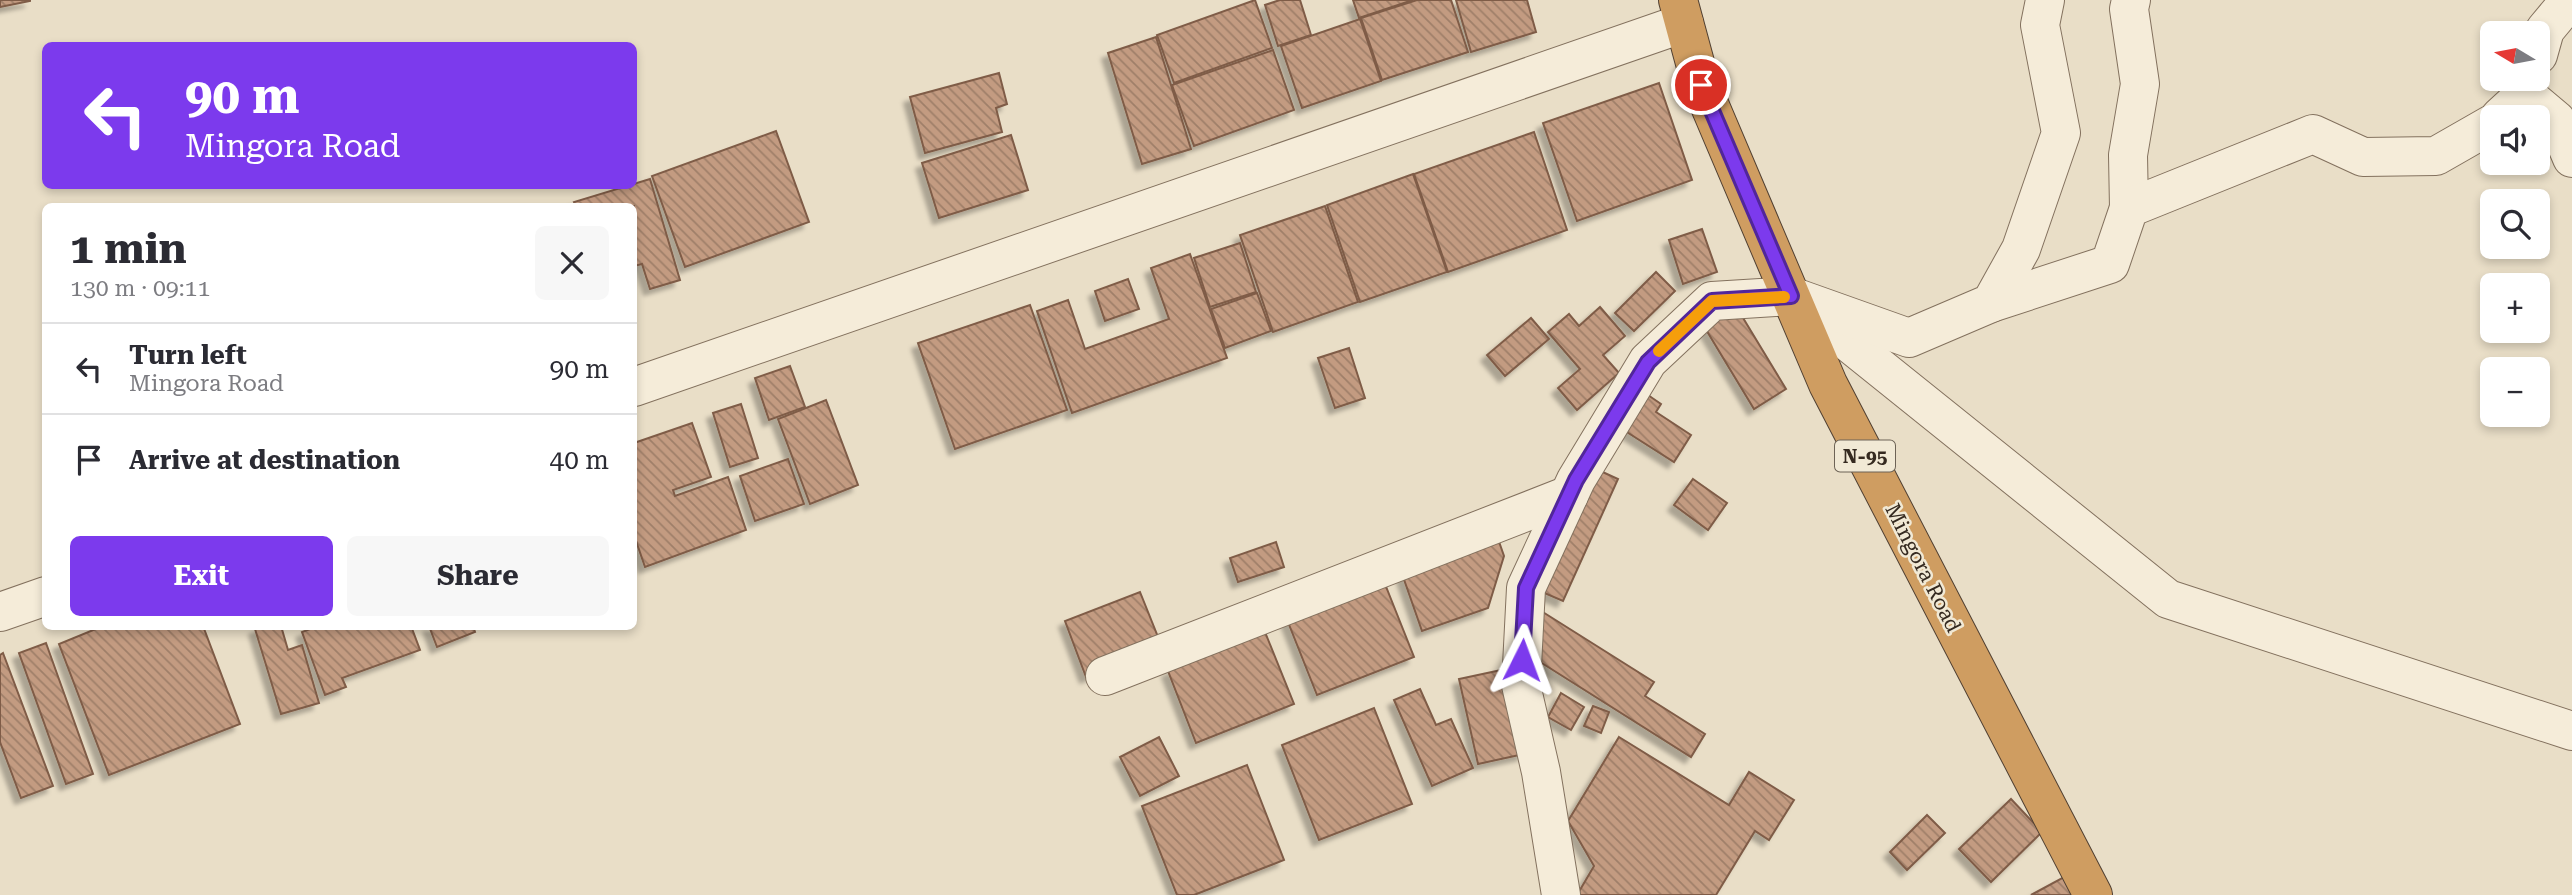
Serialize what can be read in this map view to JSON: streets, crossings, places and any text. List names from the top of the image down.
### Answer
{
  "streets": {
    "highway": ["N-95", "Mingora Road"]
  },
  "north": "left",
  "page": {
    "map_buttons": ["+", "−"],
    "turn": ["90 m", "Mingora Road"],
    "heading": ["1 min", "130 m · 09:11"],
    "list": [
      {
        "name": "Turn left",
        "note": "Mingora Road",
        "value": "90 m"
      },
      {
        "name": "Arrive at destination",
        "value": "40 m"
      }
    ],
    "buttons": ["Exit", "Share"]
  }
}
